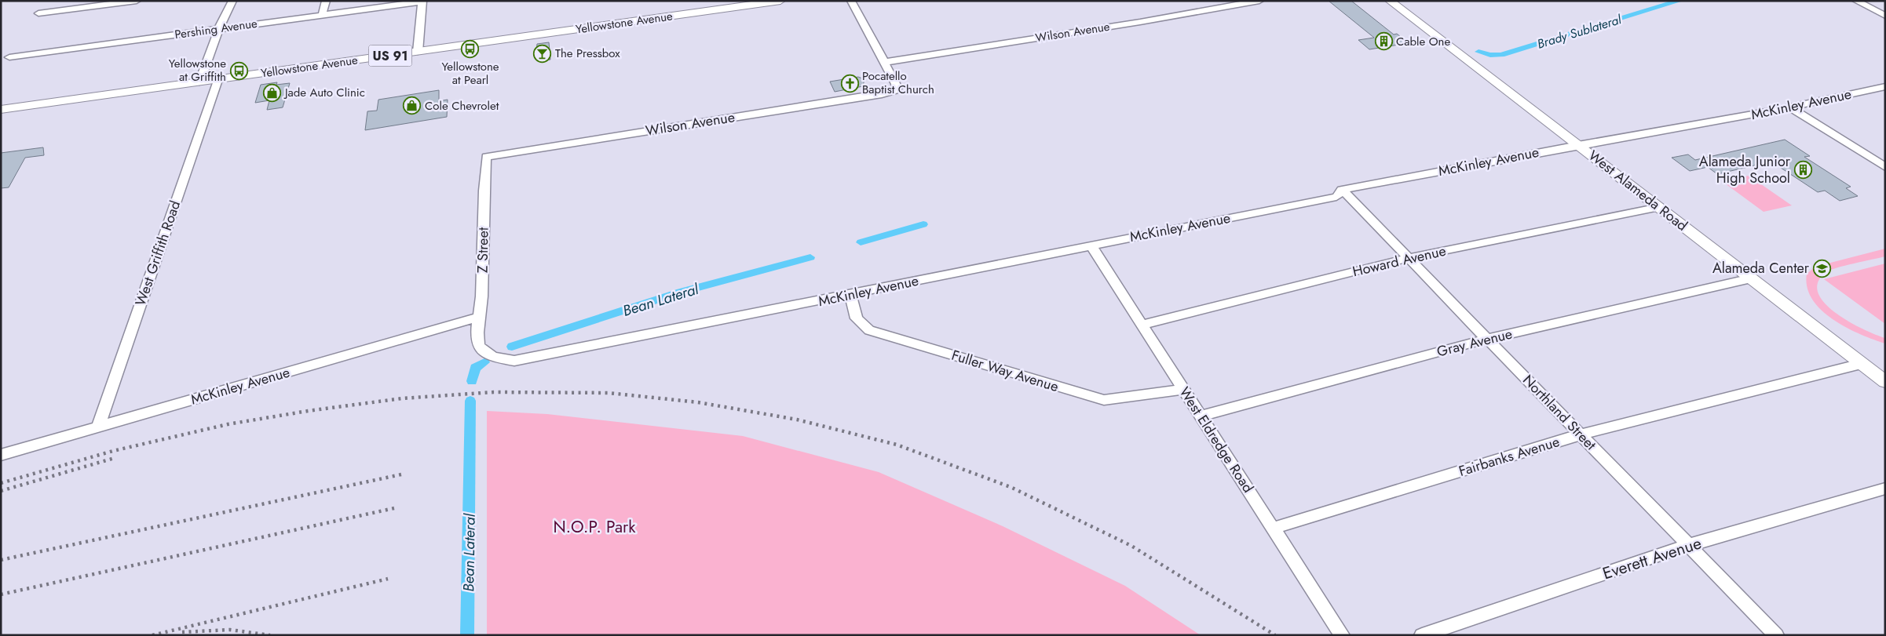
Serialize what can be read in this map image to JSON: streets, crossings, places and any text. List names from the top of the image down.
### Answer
{
  "streets": {
    "main road": ["Yellowstone Avenue", "US 91", "West Alameda Road"],
    "street": [
      "Pershing Avenue",
      "Wilson Avenue",
      "McKinley Avenue",
      "Z Street",
      "West Griffith Road",
      "Howard Avenue",
      "Gray Avenue",
      "Fuller Way Avenue",
      "Northland Street",
      "West Eldredge Road",
      "Fairbanks Avenue",
      "Everett Avenue"
    ]
  },
  "crossings": [
    ["Yellowstone Avenue", "West Griffith Road"],
    ["Wilson Avenue", "Z Street"],
    ["McKinley Avenue", "West Alameda Road"],
    ["McKinley Avenue", "Z Street"],
    ["McKinley Avenue", "West Griffith Road"],
    ["McKinley Avenue", "Fuller Way Avenue"],
    ["McKinley Avenue", "Northland Street"],
    ["McKinley Avenue", "West Eldredge Road"],
    ["West Alameda Road", "Howard Avenue"],
    ["West Alameda Road", "Gray Avenue"],
    ["West Alameda Road", "Fairbanks Avenue"],
    ["Howard Avenue", "Northland Street"],
    ["Howard Avenue", "West Eldredge Road"],
    ["Gray Avenue", "Northland Street"],
    ["Gray Avenue", "West Eldredge Road"],
    ["Fuller Way Avenue", "West Eldredge Road"],
    ["Northland Street", "Fairbanks Avenue"],
    ["Northland Street", "Everett Avenue"],
    ["West Eldredge Road", "Fairbanks Avenue"]
  ],
  "water": ["Brady Sublateral", "Bean Lateral"],
  "parks": ["N.O.P. Park"],
  "places": {
    "building": ["Cable One", "Alameda Junior High School"],
    "bus stop": ["Yellowstone at Pearl", "Yellowstone at Griffith"],
    "bar": ["The Pressbox"],
    "church": ["Pocatello Baptist Church"],
    "shop": ["Jade Auto Clinic", "Cole Chevrolet"],
    "school or university": ["Alameda Center"]
  }
}
